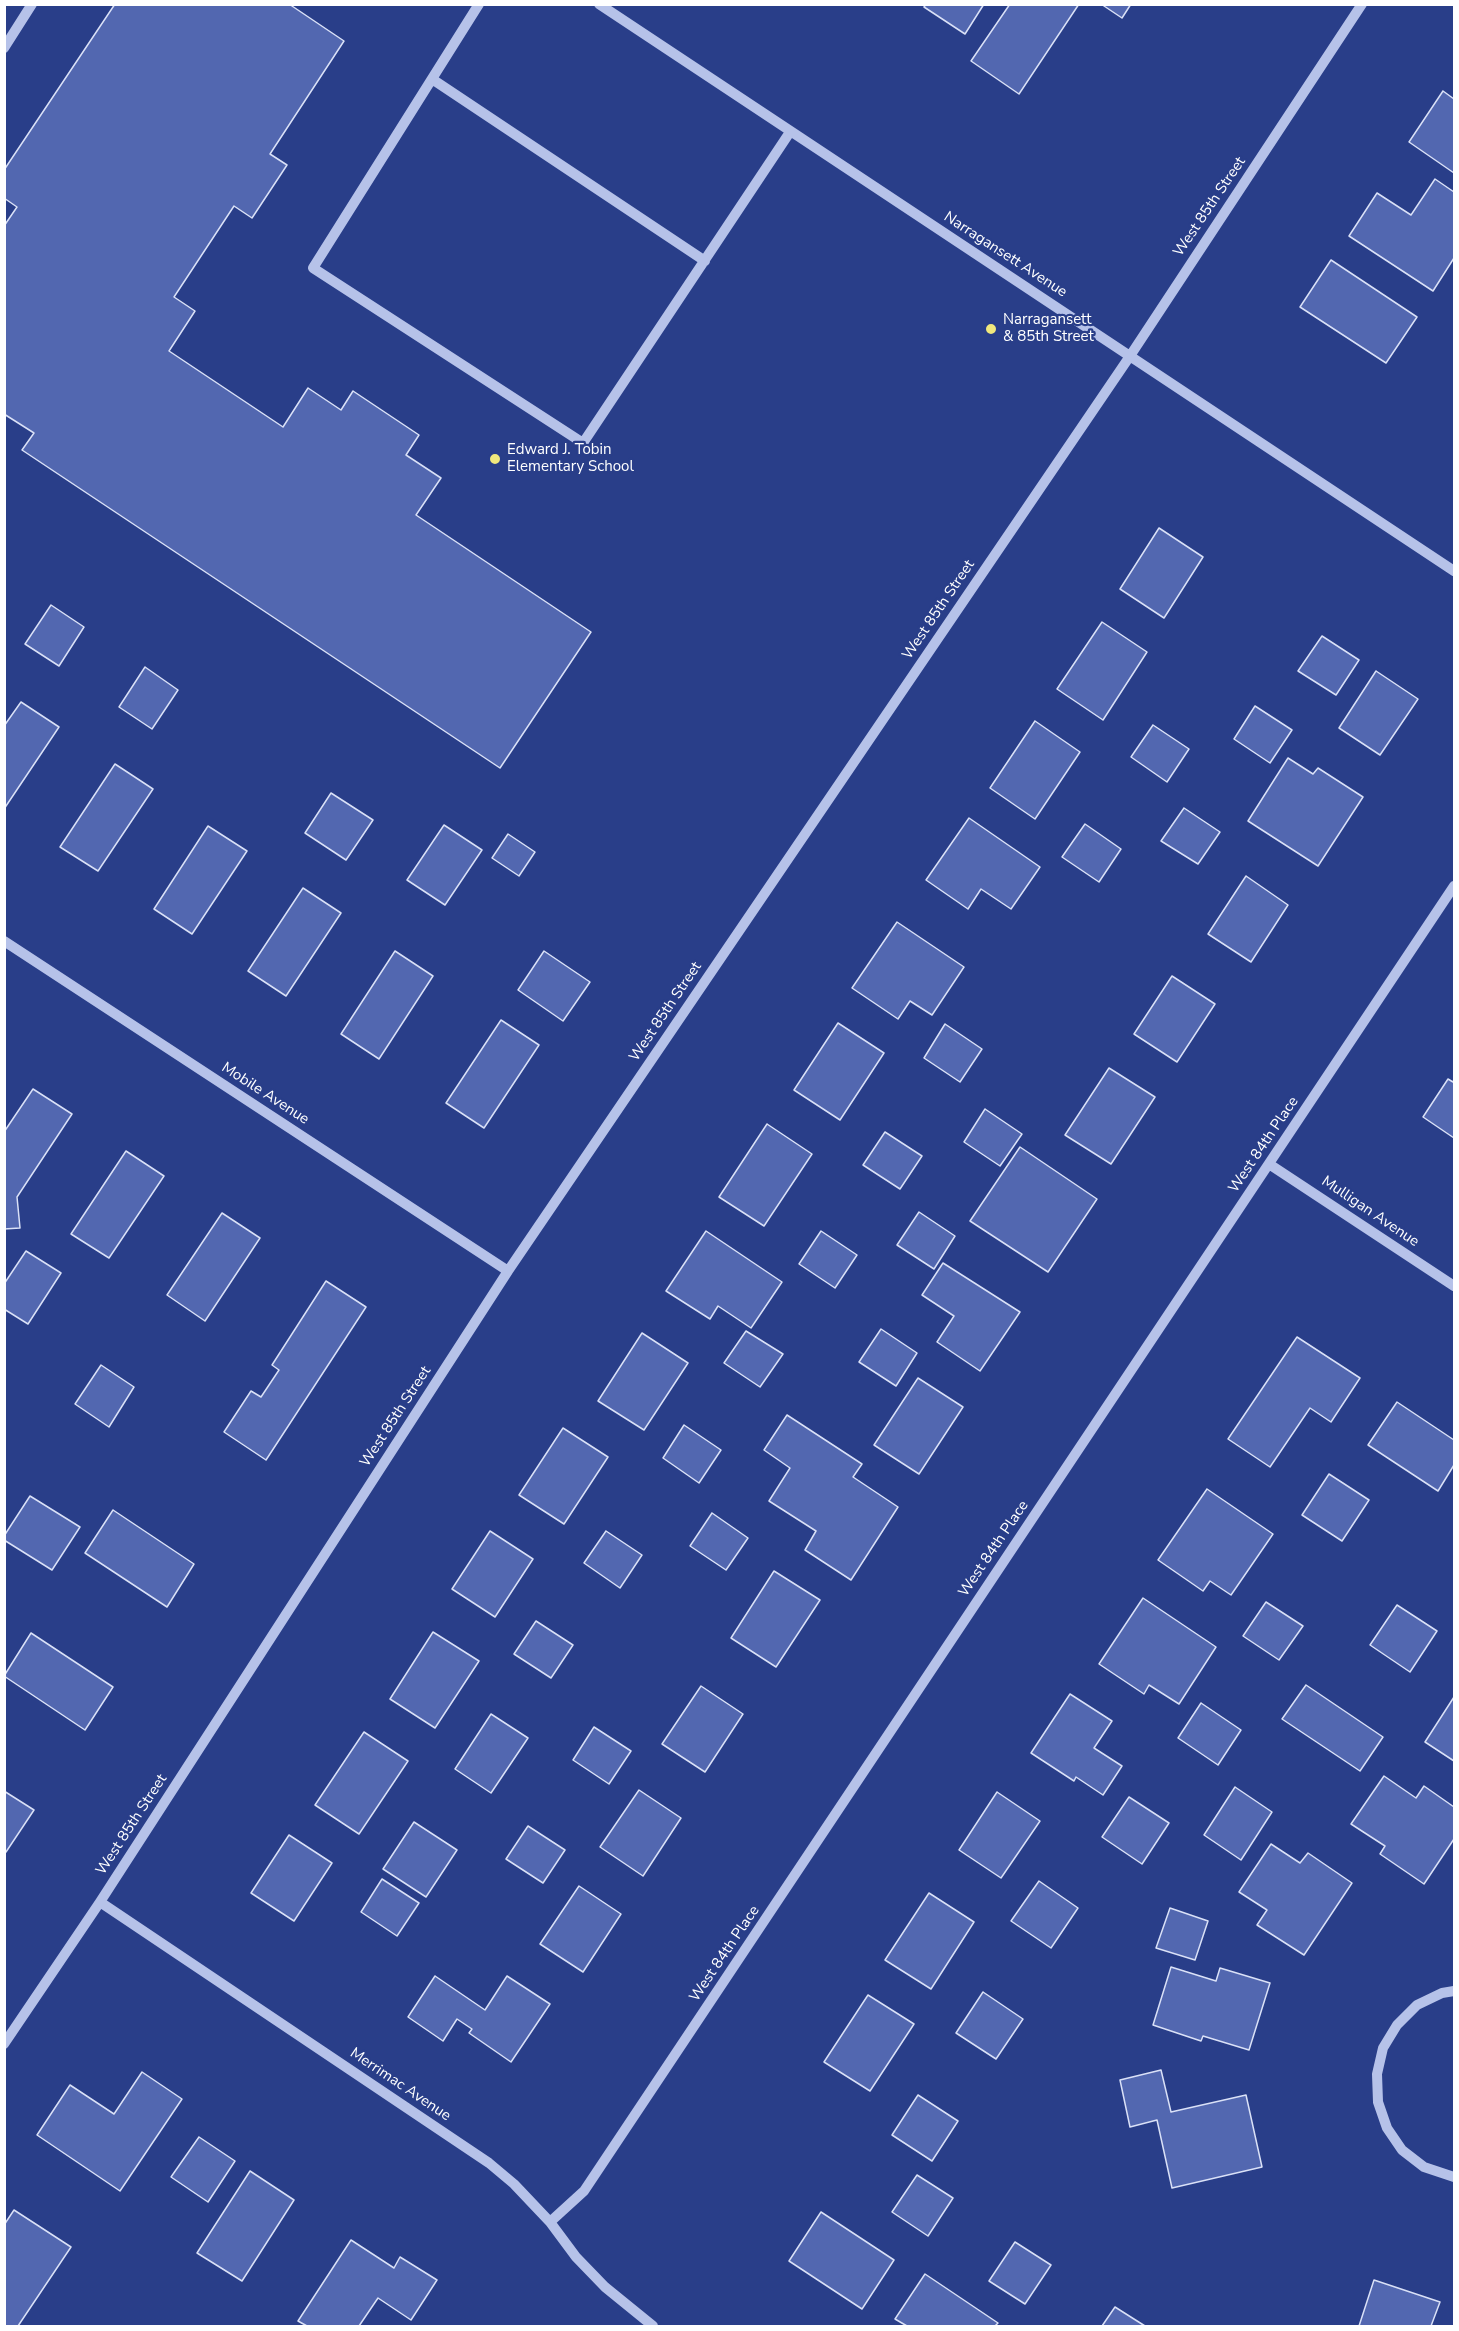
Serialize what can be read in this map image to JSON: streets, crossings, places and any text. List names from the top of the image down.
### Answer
{
  "streets": {
    "street": [
      "West 85th Street",
      "Narragansett Avenue",
      "Mobile Avenue",
      "West 84th Place",
      "Mulligan Avenue",
      "Merrimac Avenue"
    ]
  },
  "crossings": [
    ["West 85th Street", "Narragansett Avenue"],
    ["West 85th Street", "Mobile Avenue"],
    ["West 85th Street", "Merrimac Avenue"],
    ["West 84th Place", "Mulligan Avenue"],
    ["West 84th Place", "Merrimac Avenue"]
  ],
  "places": ["Narragansett & 85th Street", "Edward J. Tobin Elementary School"]
}
